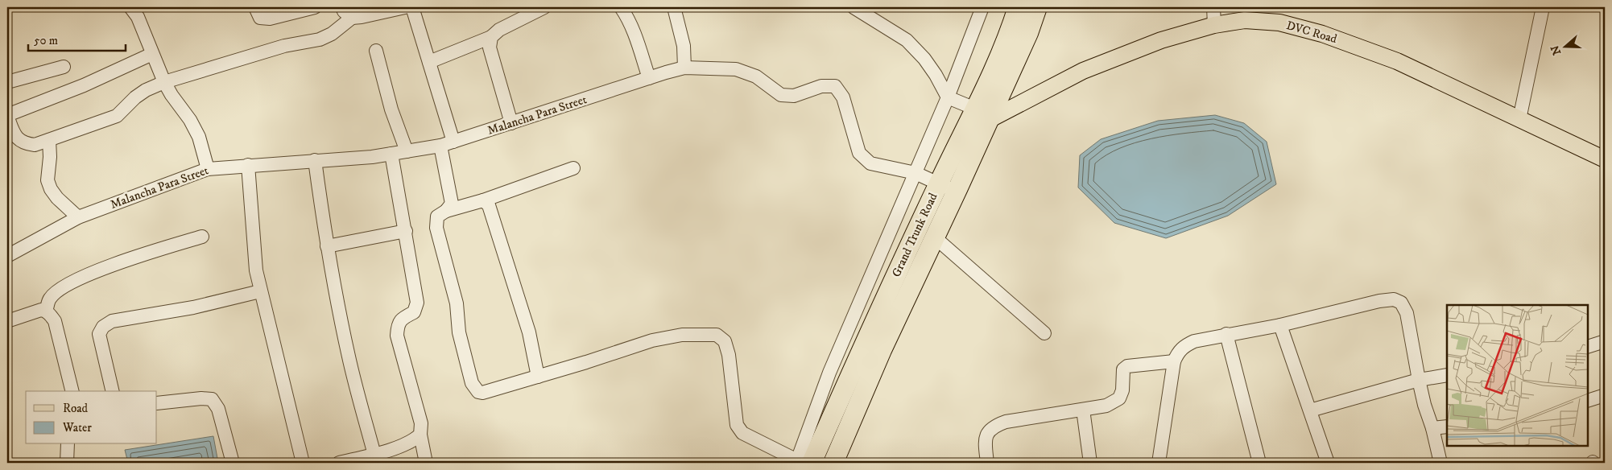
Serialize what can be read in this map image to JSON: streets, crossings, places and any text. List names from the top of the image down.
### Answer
{
  "streets": {
    "highway": ["Grand Trunk Road"],
    "main road": ["DVC Road"],
    "street": ["Malancha Para Street"]
  },
  "crossings": [
    ["DVC Road", "Grand Trunk Road"],
    ["Malancha Para Street", "Grand Trunk Road"]
  ],
  "legend": ["Road", "Water"],
  "scale_bar": "50 m",
  "north": "left"
}
